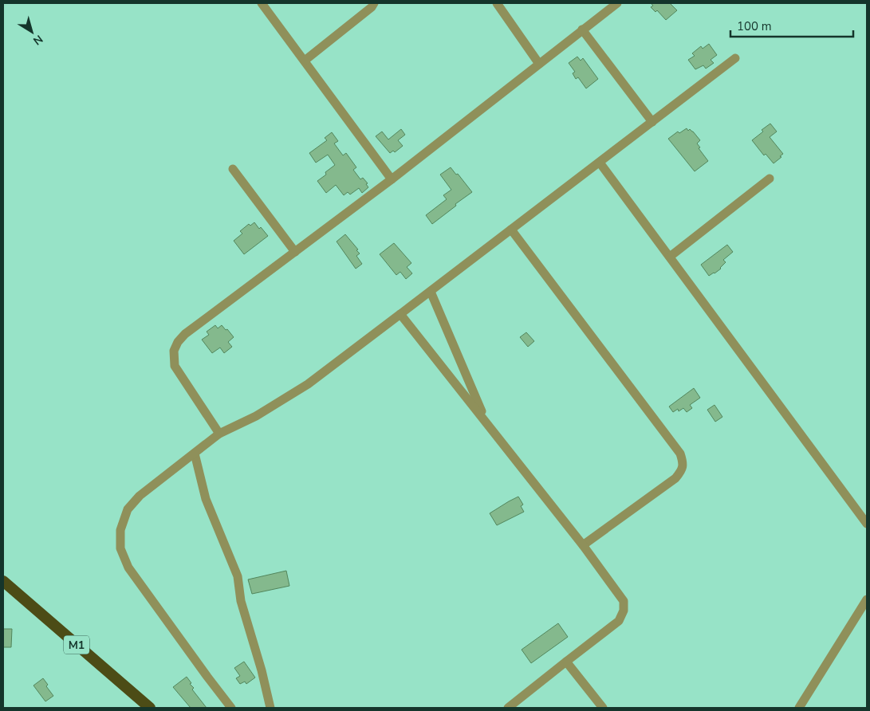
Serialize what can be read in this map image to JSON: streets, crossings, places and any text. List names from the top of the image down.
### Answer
{
  "streets": {
    "highway": ["M1"]
  },
  "scale_bar": "100 m",
  "north": "bottom right"
}
